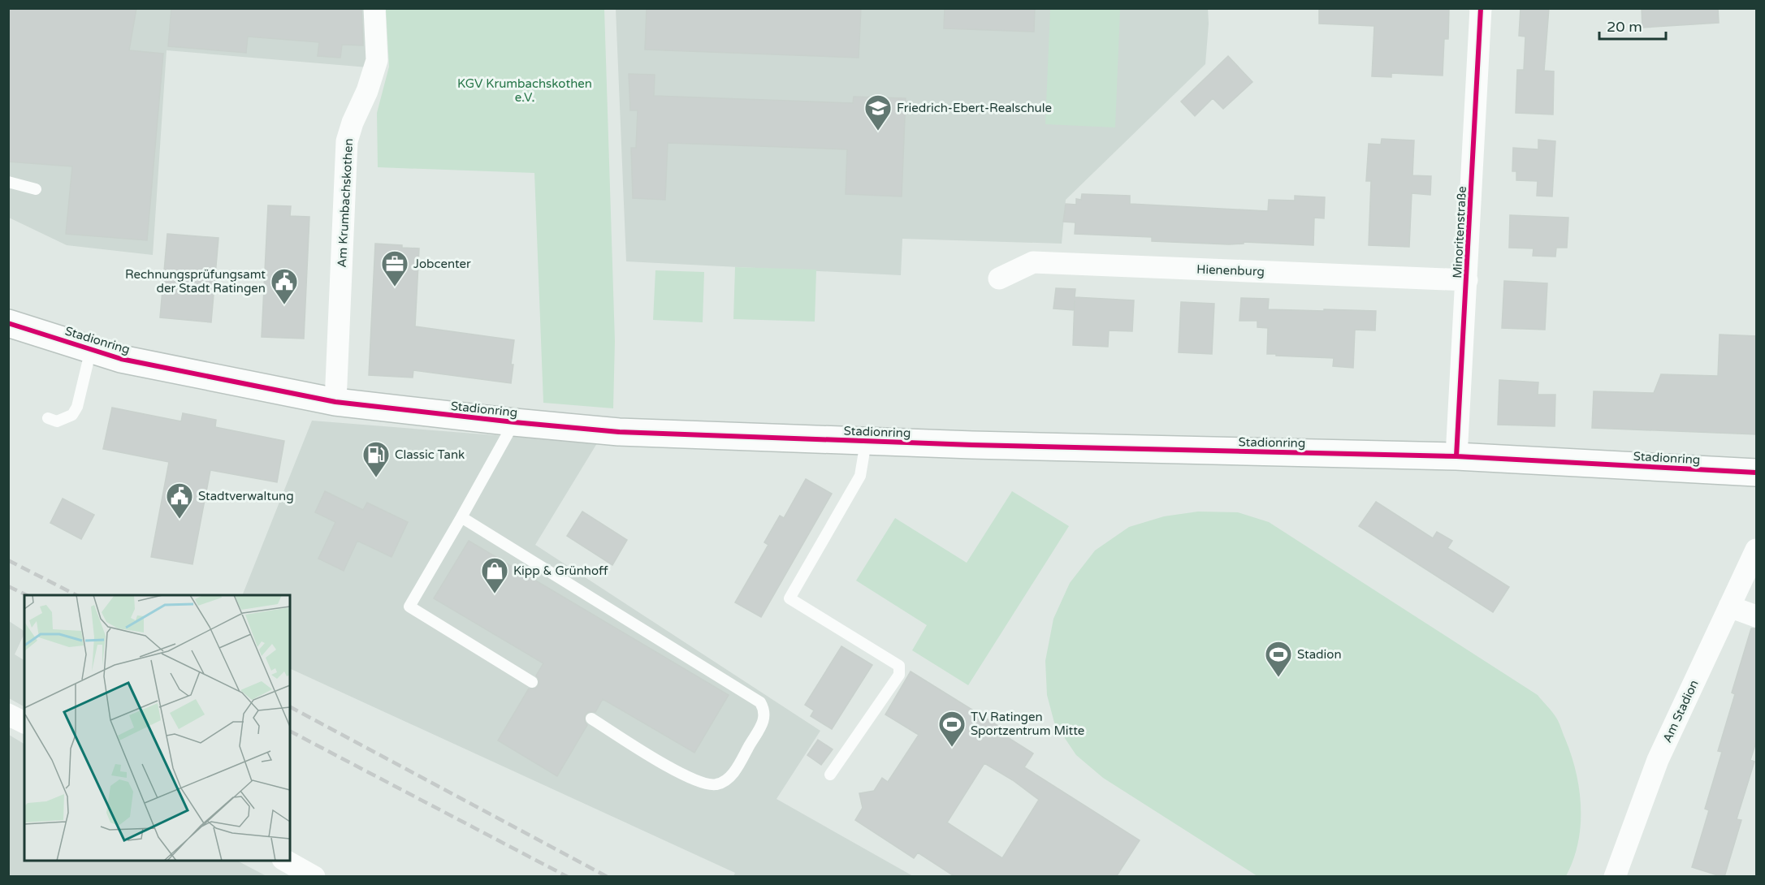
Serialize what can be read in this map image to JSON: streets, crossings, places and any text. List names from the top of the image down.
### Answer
{
  "streets": {
    "main road": ["Stadionring"],
    "street": [
      "Am Krumbachskothen",
      "Minoritenstraße",
      "Hienenburg",
      "Am Stadion"
    ]
  },
  "crossings": [
    ["Am Krumbachskothen", "Stadionring"],
    ["Minoritenstraße", "Hienenburg"],
    ["Minoritenstraße", "Stadionring"]
  ],
  "parks": ["KGV Krumbachskothen e.V."],
  "places": {
    "school or university": ["Friedrich-Ebert-Realschule"],
    "office": ["Jobcenter"],
    "public building": ["Rechnungsprüfungsamt der Stadt Ratingen", "Stadtverwaltung"],
    "fuel station": ["Classic Tank"],
    "shop": ["Kipp & Grünhoff"],
    "sports": ["Stadion", "TV Ratingen Sportzentrum Mitte"]
  },
  "scale_bar": "20 m"
}
